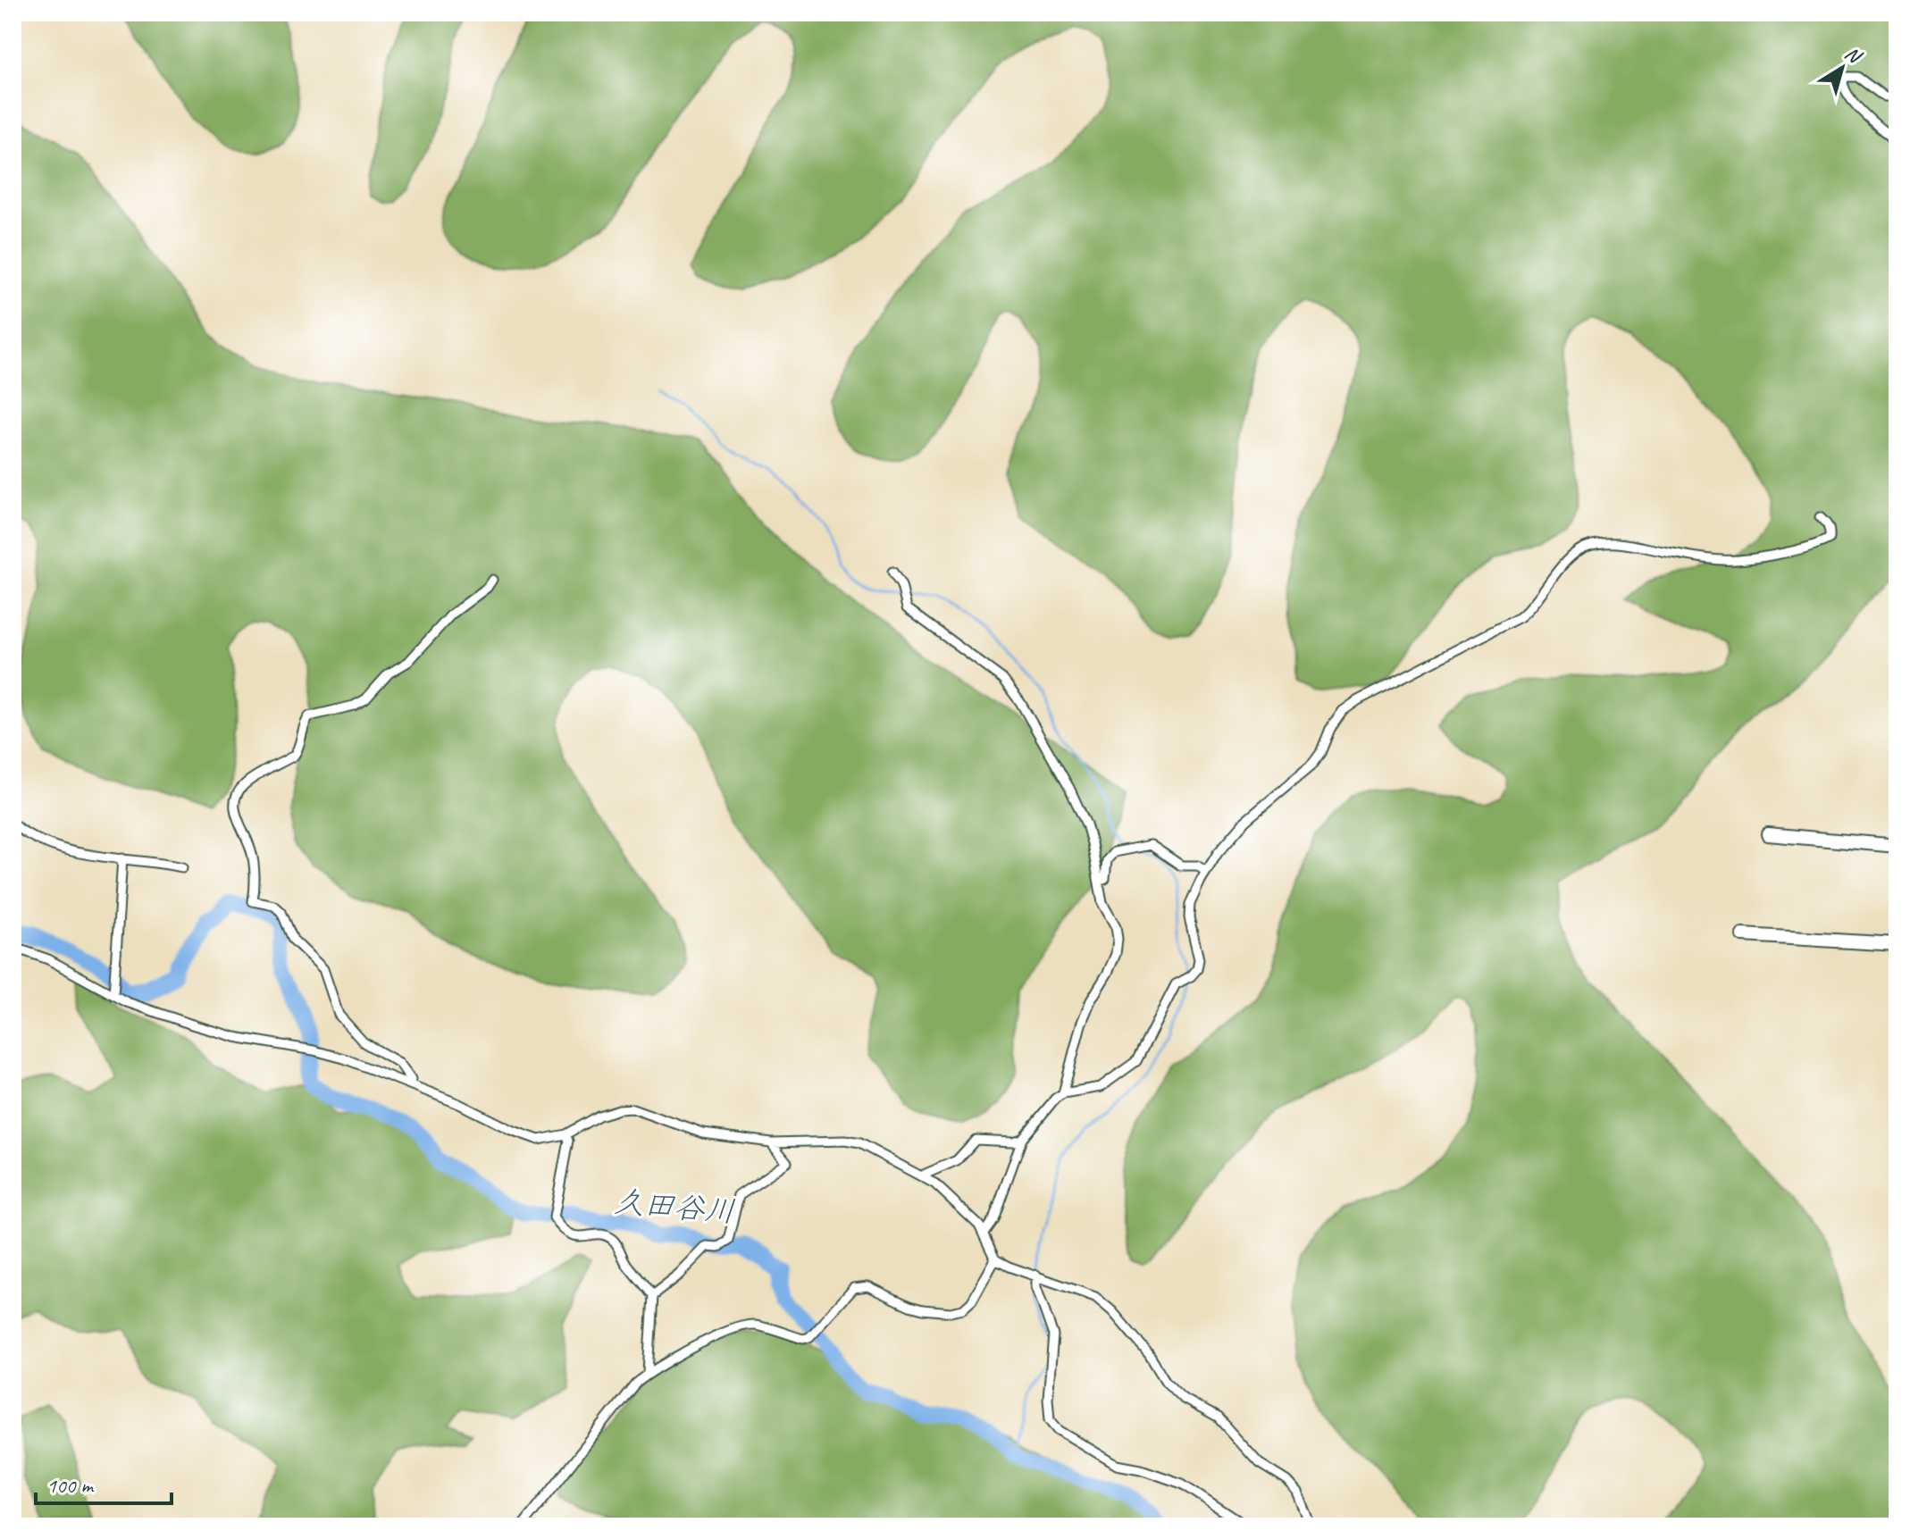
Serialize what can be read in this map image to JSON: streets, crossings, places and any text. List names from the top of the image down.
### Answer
{
  "water": ["久田谷川"],
  "scale_bar": "100 m",
  "north": "top right"
}
